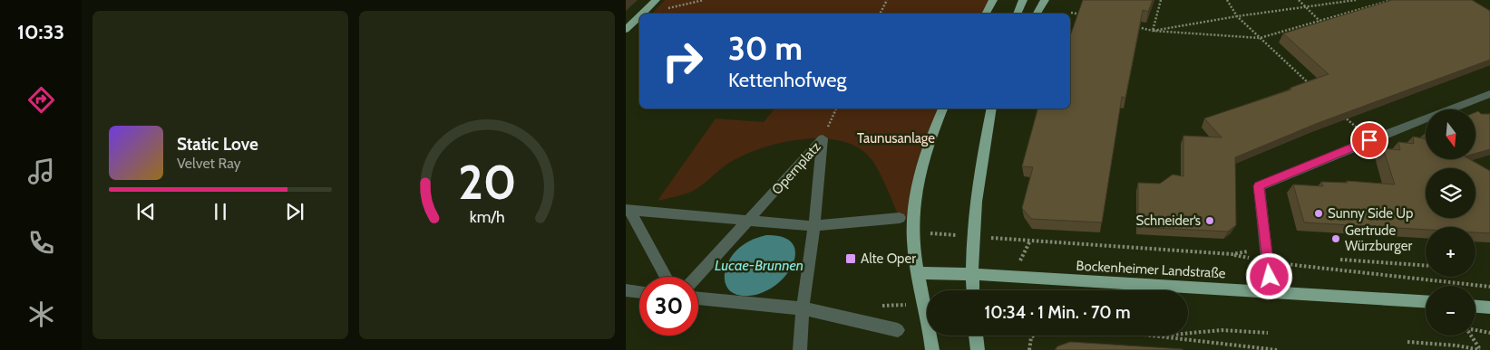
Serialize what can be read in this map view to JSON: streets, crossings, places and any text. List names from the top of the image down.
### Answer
{
  "streets": {
    "main road": ["Bockenheimer Landstraße"],
    "street": ["Opernplatz"]
  },
  "water": ["Lucae-Brunnen"],
  "parks": ["Taunusanlage"],
  "places": {
    "other": ["Sunny Side Up", "Schneider‘s", "Gertrude Würzburger"],
    "transit": ["Alte Oper"]
  },
  "north": "bottom",
  "page": {
    "tabs": "10:33",
    "turn": ["30 m", "Kettenhofweg"],
    "map_buttons": ["+", "−"],
    "song": ["Static Love", "Velvet Ray"],
    "limit": "30",
    "trip": "10:34 · 1 Min. · 70 m",
    "gauge": ["20", "km/h"]
  }
}
